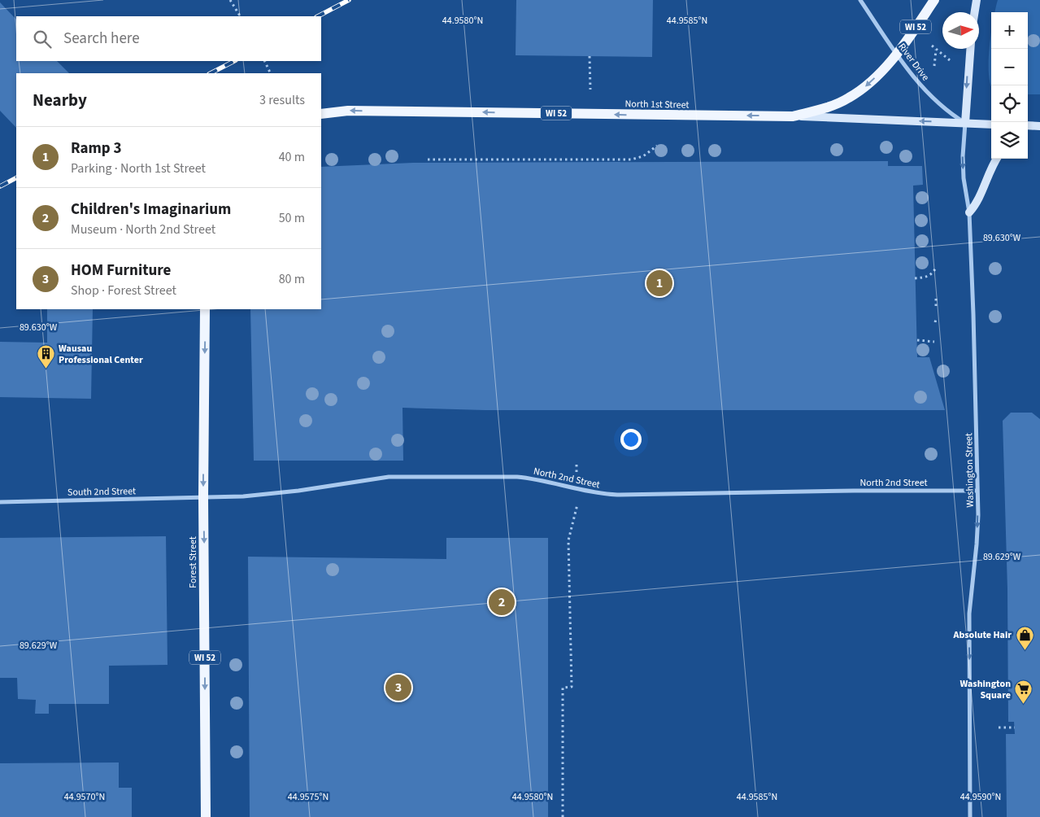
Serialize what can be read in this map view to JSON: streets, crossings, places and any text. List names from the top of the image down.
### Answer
{
  "streets": {
    "main road": ["WI 52", "North 1st Street", "Forest Street"],
    "street": [
      "River Drive",
      "Washington Street",
      "North 2nd Street",
      "South 2nd Street"
    ]
  },
  "crossings": [
    ["WI 52", "River Drive"],
    ["WI 52", "North 1st Street"],
    ["River Drive", "North 1st Street"],
    ["River Drive", "Washington Street"],
    ["North 1st Street", "Washington Street"],
    ["Washington Street", "North 2nd Street"],
    ["North 2nd Street", "South 2nd Street"],
    ["North 2nd Street", "Forest Street"],
    ["South 2nd Street", "Forest Street"]
  ],
  "one_way": ["North 1st Street", "Washington Street", "Forest Street"],
  "places": {
    "building": ["Wausau Professional Center"],
    "shop": ["Absolute Hair"],
    "supermarket": ["Washington Square"]
  },
  "north": "right",
  "page": {
    "map_buttons": ["+", "−"],
    "search": "Search here",
    "heading": ["Nearby", "3 results"],
    "list": [
      {
        "mark": "1",
        "name": "Ramp 3",
        "note": "Parking · North 1st Street",
        "value": "40 m"
      },
      {
        "mark": "2",
        "name": "Children's Imaginarium",
        "note": "Museum · North 2nd Street",
        "value": "50 m"
      },
      {
        "mark": "3",
        "name": "HOM Furniture",
        "note": "Shop · Forest Street",
        "value": "80 m"
      }
    ],
    "pins": ["1", "2", "3"]
  },
  "coordinates": [
    "44.9580°N",
    "44.9585°N",
    "89.630°W",
    "89.629°W",
    "44.9570°N",
    "44.9575°N",
    "44.9590°N"
  ]
}
